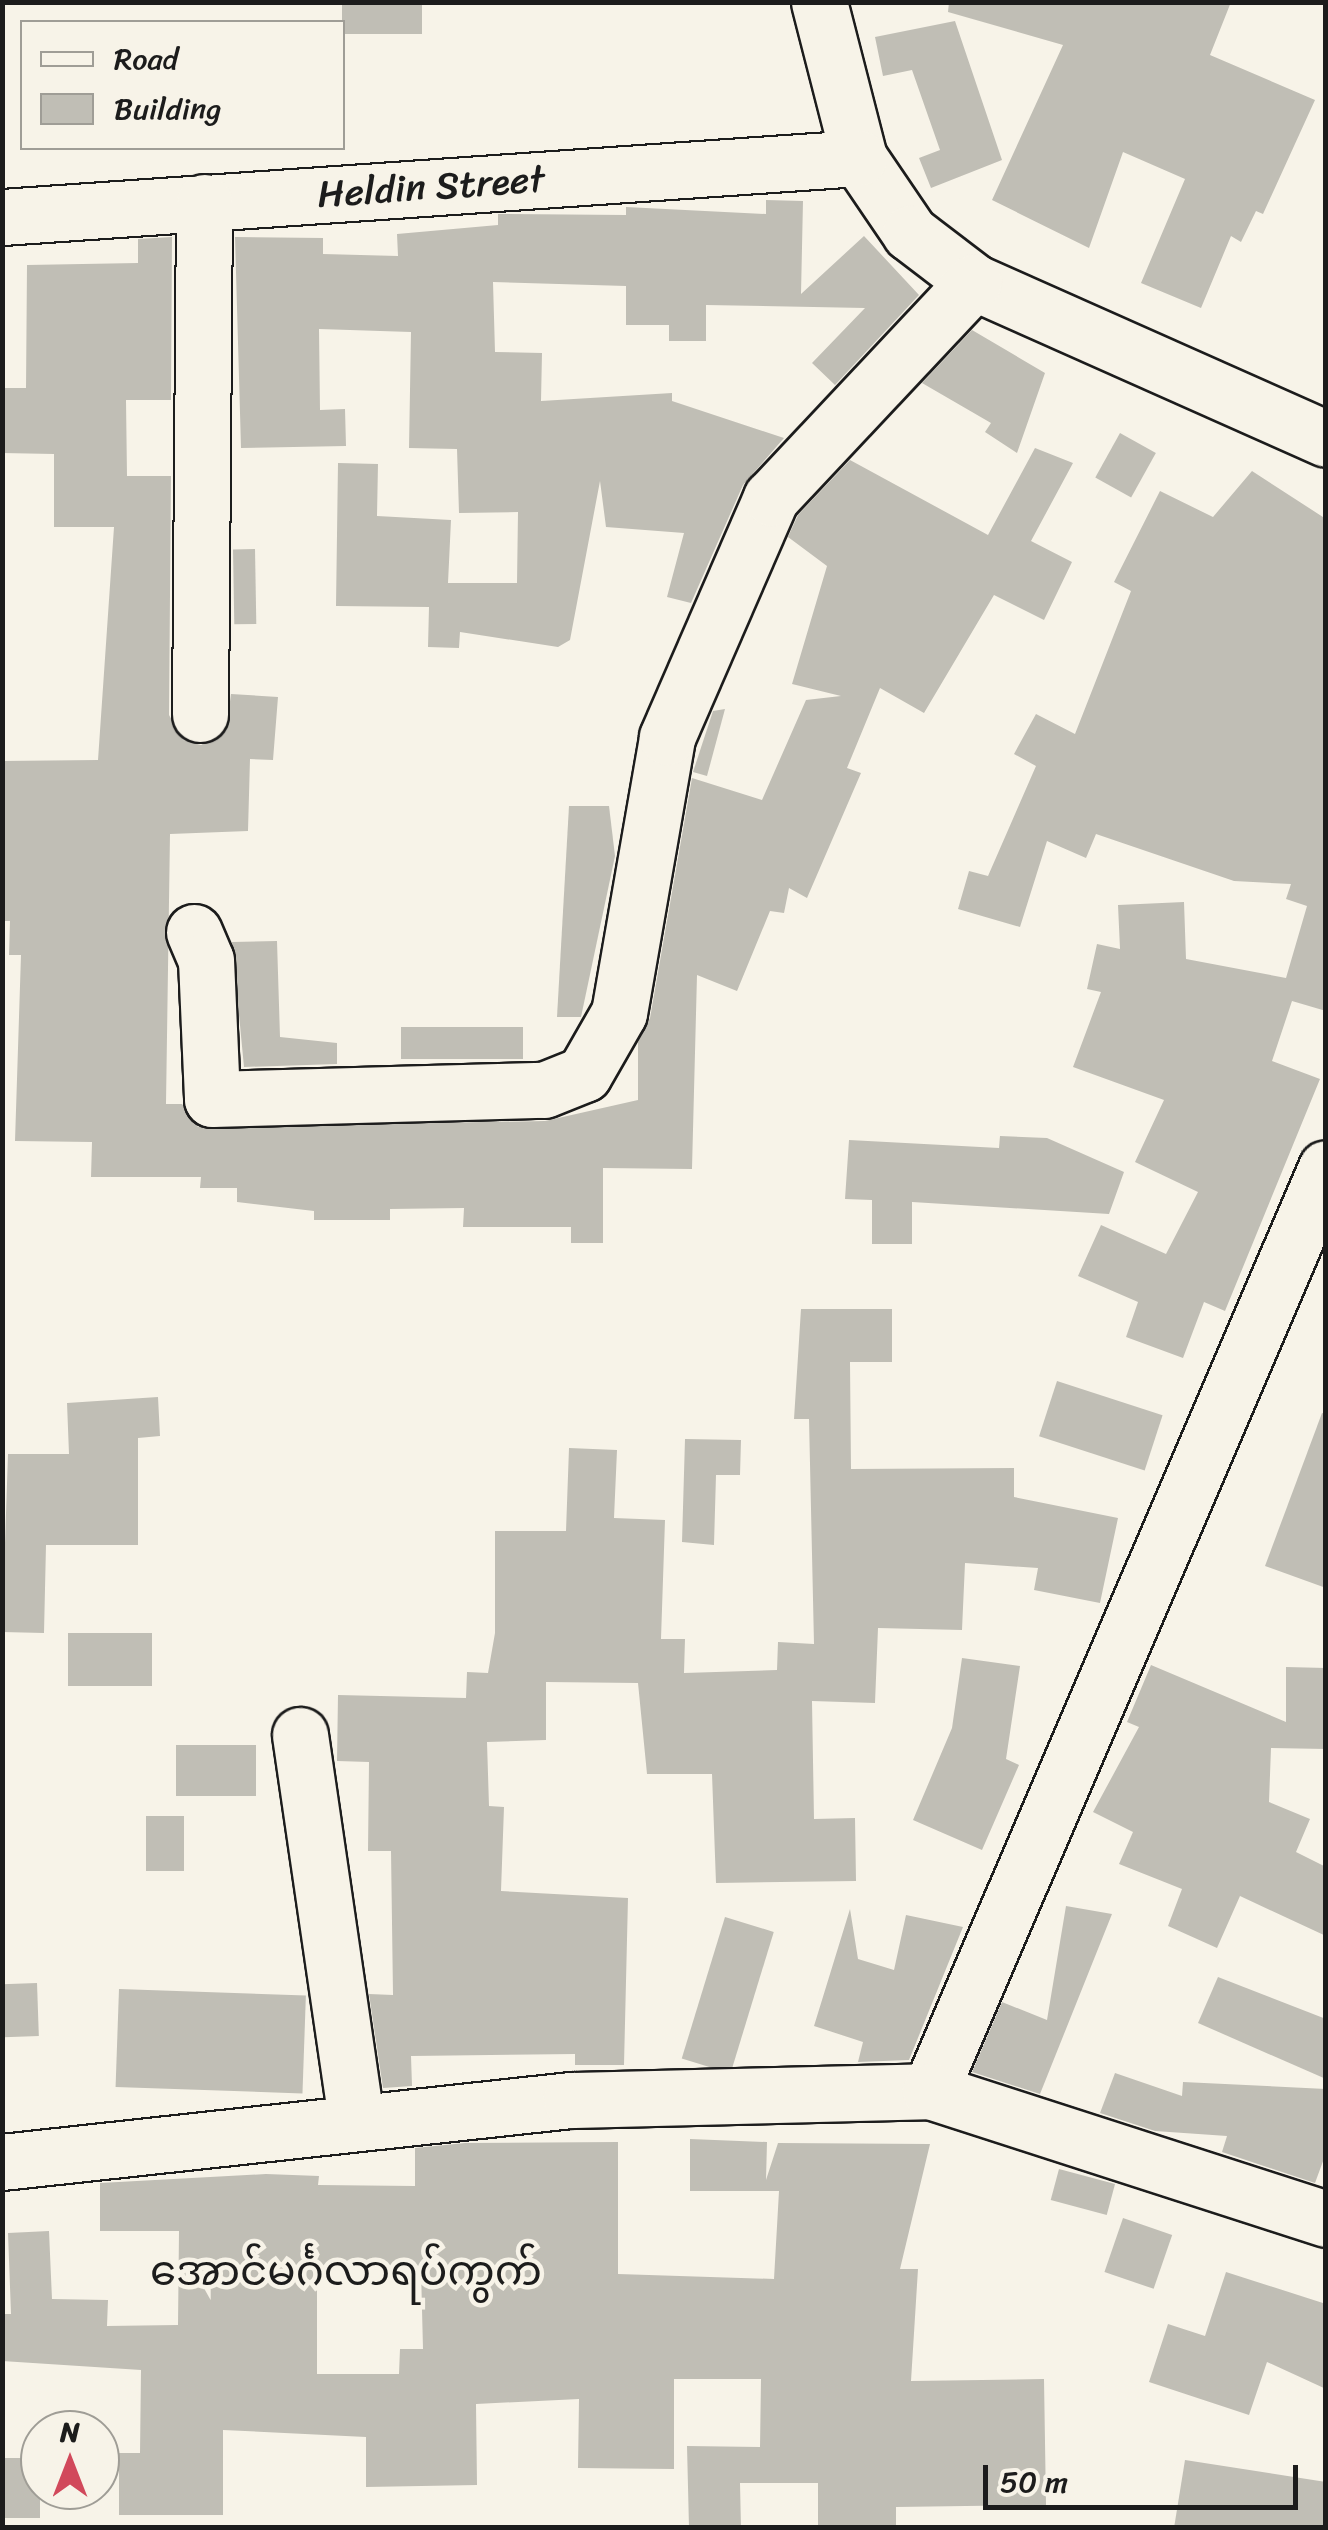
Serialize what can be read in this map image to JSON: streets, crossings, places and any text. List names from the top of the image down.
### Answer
{
  "streets": {
    "street": ["Heldin Street"]
  },
  "districts": ["အောင်မင်္ဂလာရပ်ကွက်"],
  "legend": ["Road", "Building"],
  "scale_bar": "50 m",
  "north": "top"
}
